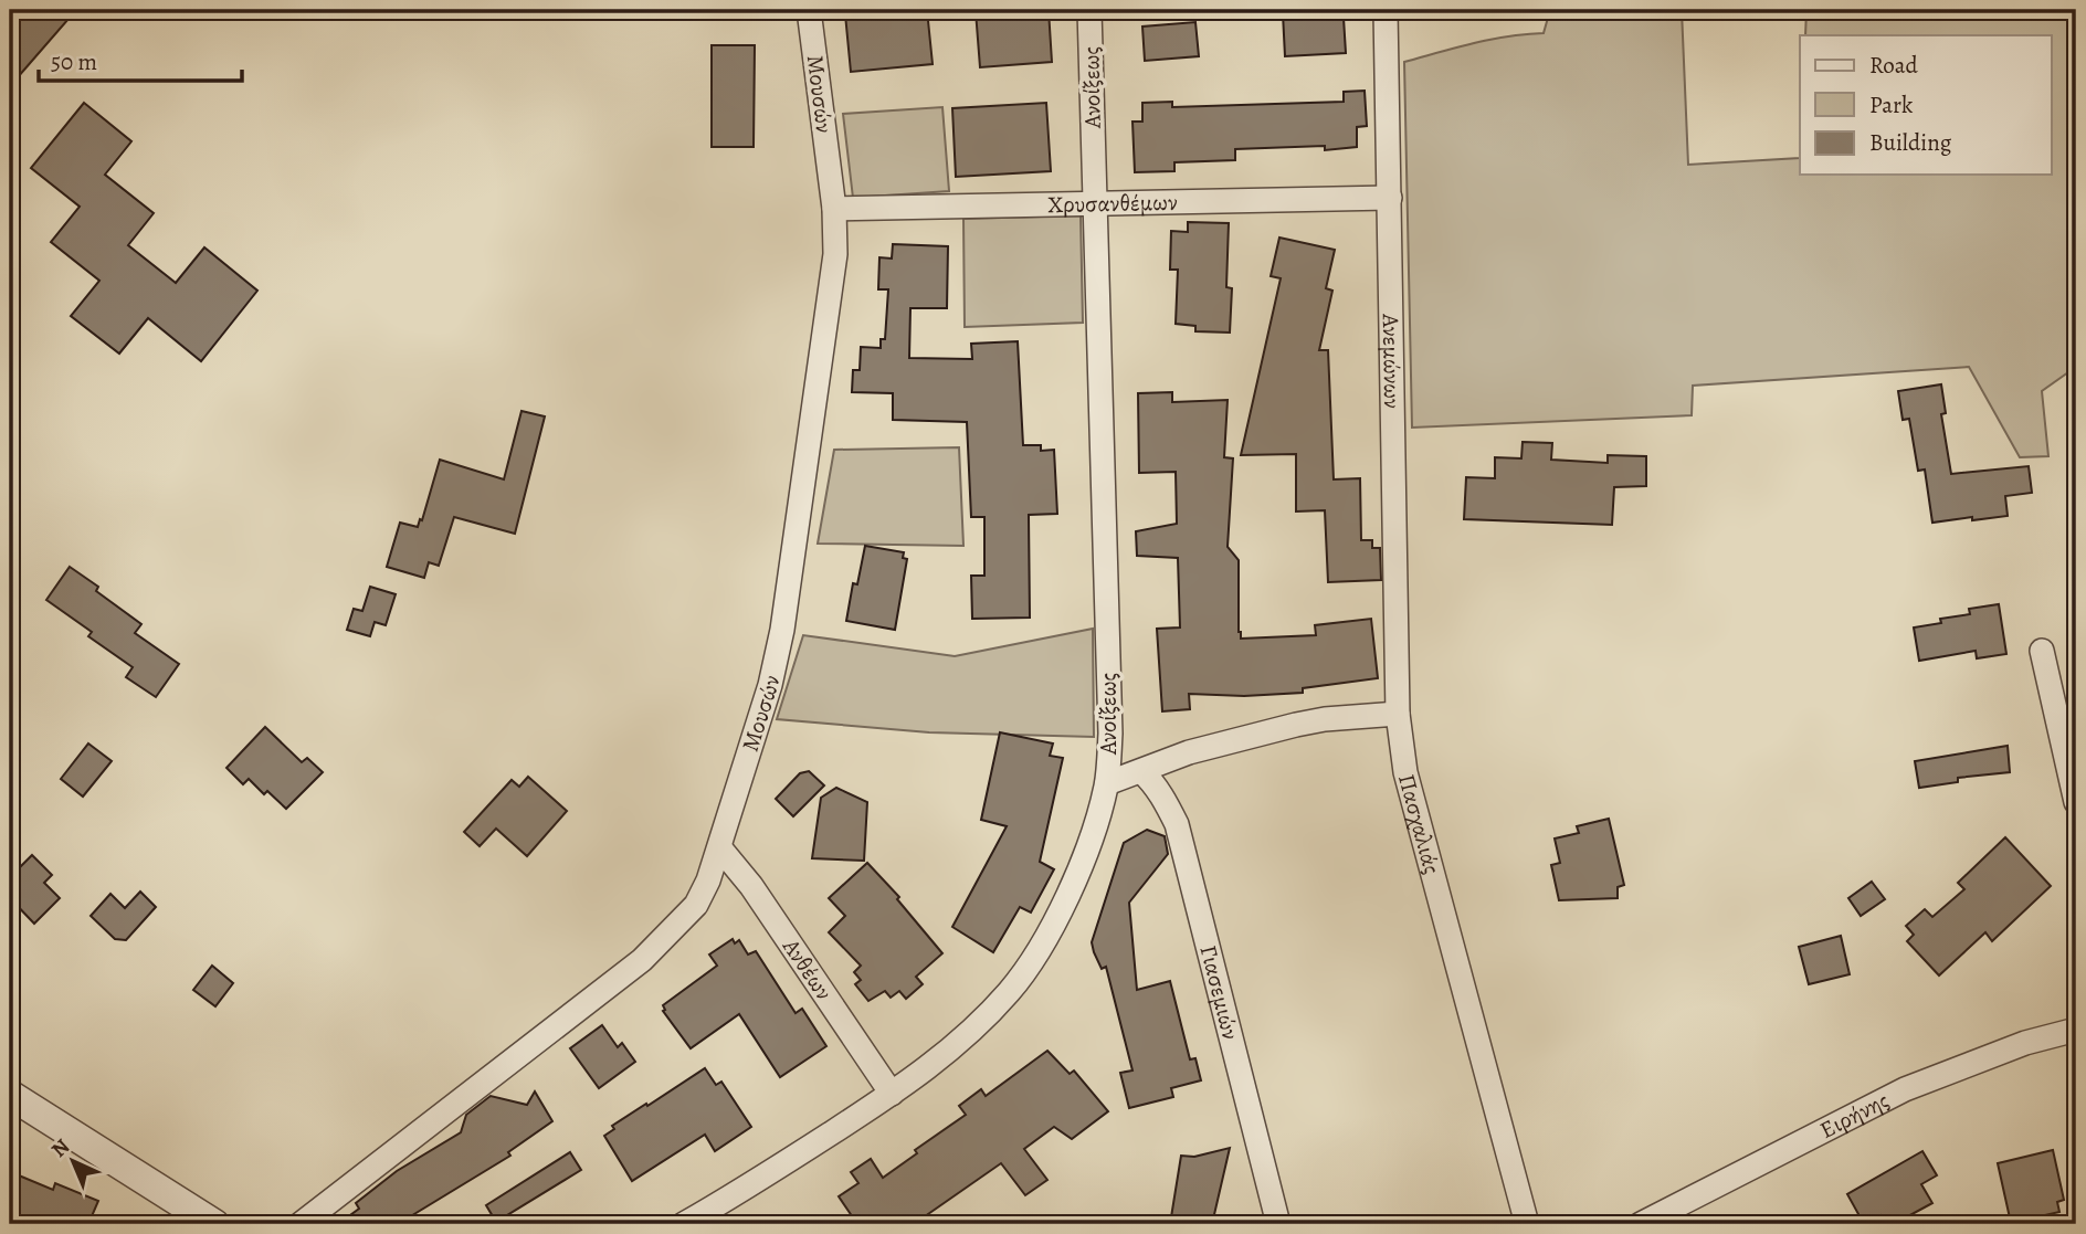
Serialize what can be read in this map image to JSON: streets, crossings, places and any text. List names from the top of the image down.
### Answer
{
  "streets": {
    "street": [
      "Ανοίξεως",
      "Μουσών",
      "Χρυσανθέμων",
      "Ανεμώνων",
      "Πασχαλιάς",
      "Ανθέων",
      "Γιασεμιών",
      "Ειρήνης"
    ]
  },
  "crossings": [
    ["Ανοίξεως", "Χρυσανθέμων"],
    ["Ανοίξεως", "Ανθέων"],
    ["Μουσών", "Χρυσανθέμων"],
    ["Μουσών", "Ανθέων"],
    ["Χρυσανθέμων", "Ανεμώνων"],
    ["Ανεμώνων", "Πασχαλιάς"]
  ],
  "legend": ["Road", "Park", "Building"],
  "scale_bar": "50 m",
  "north": "top left"
}
